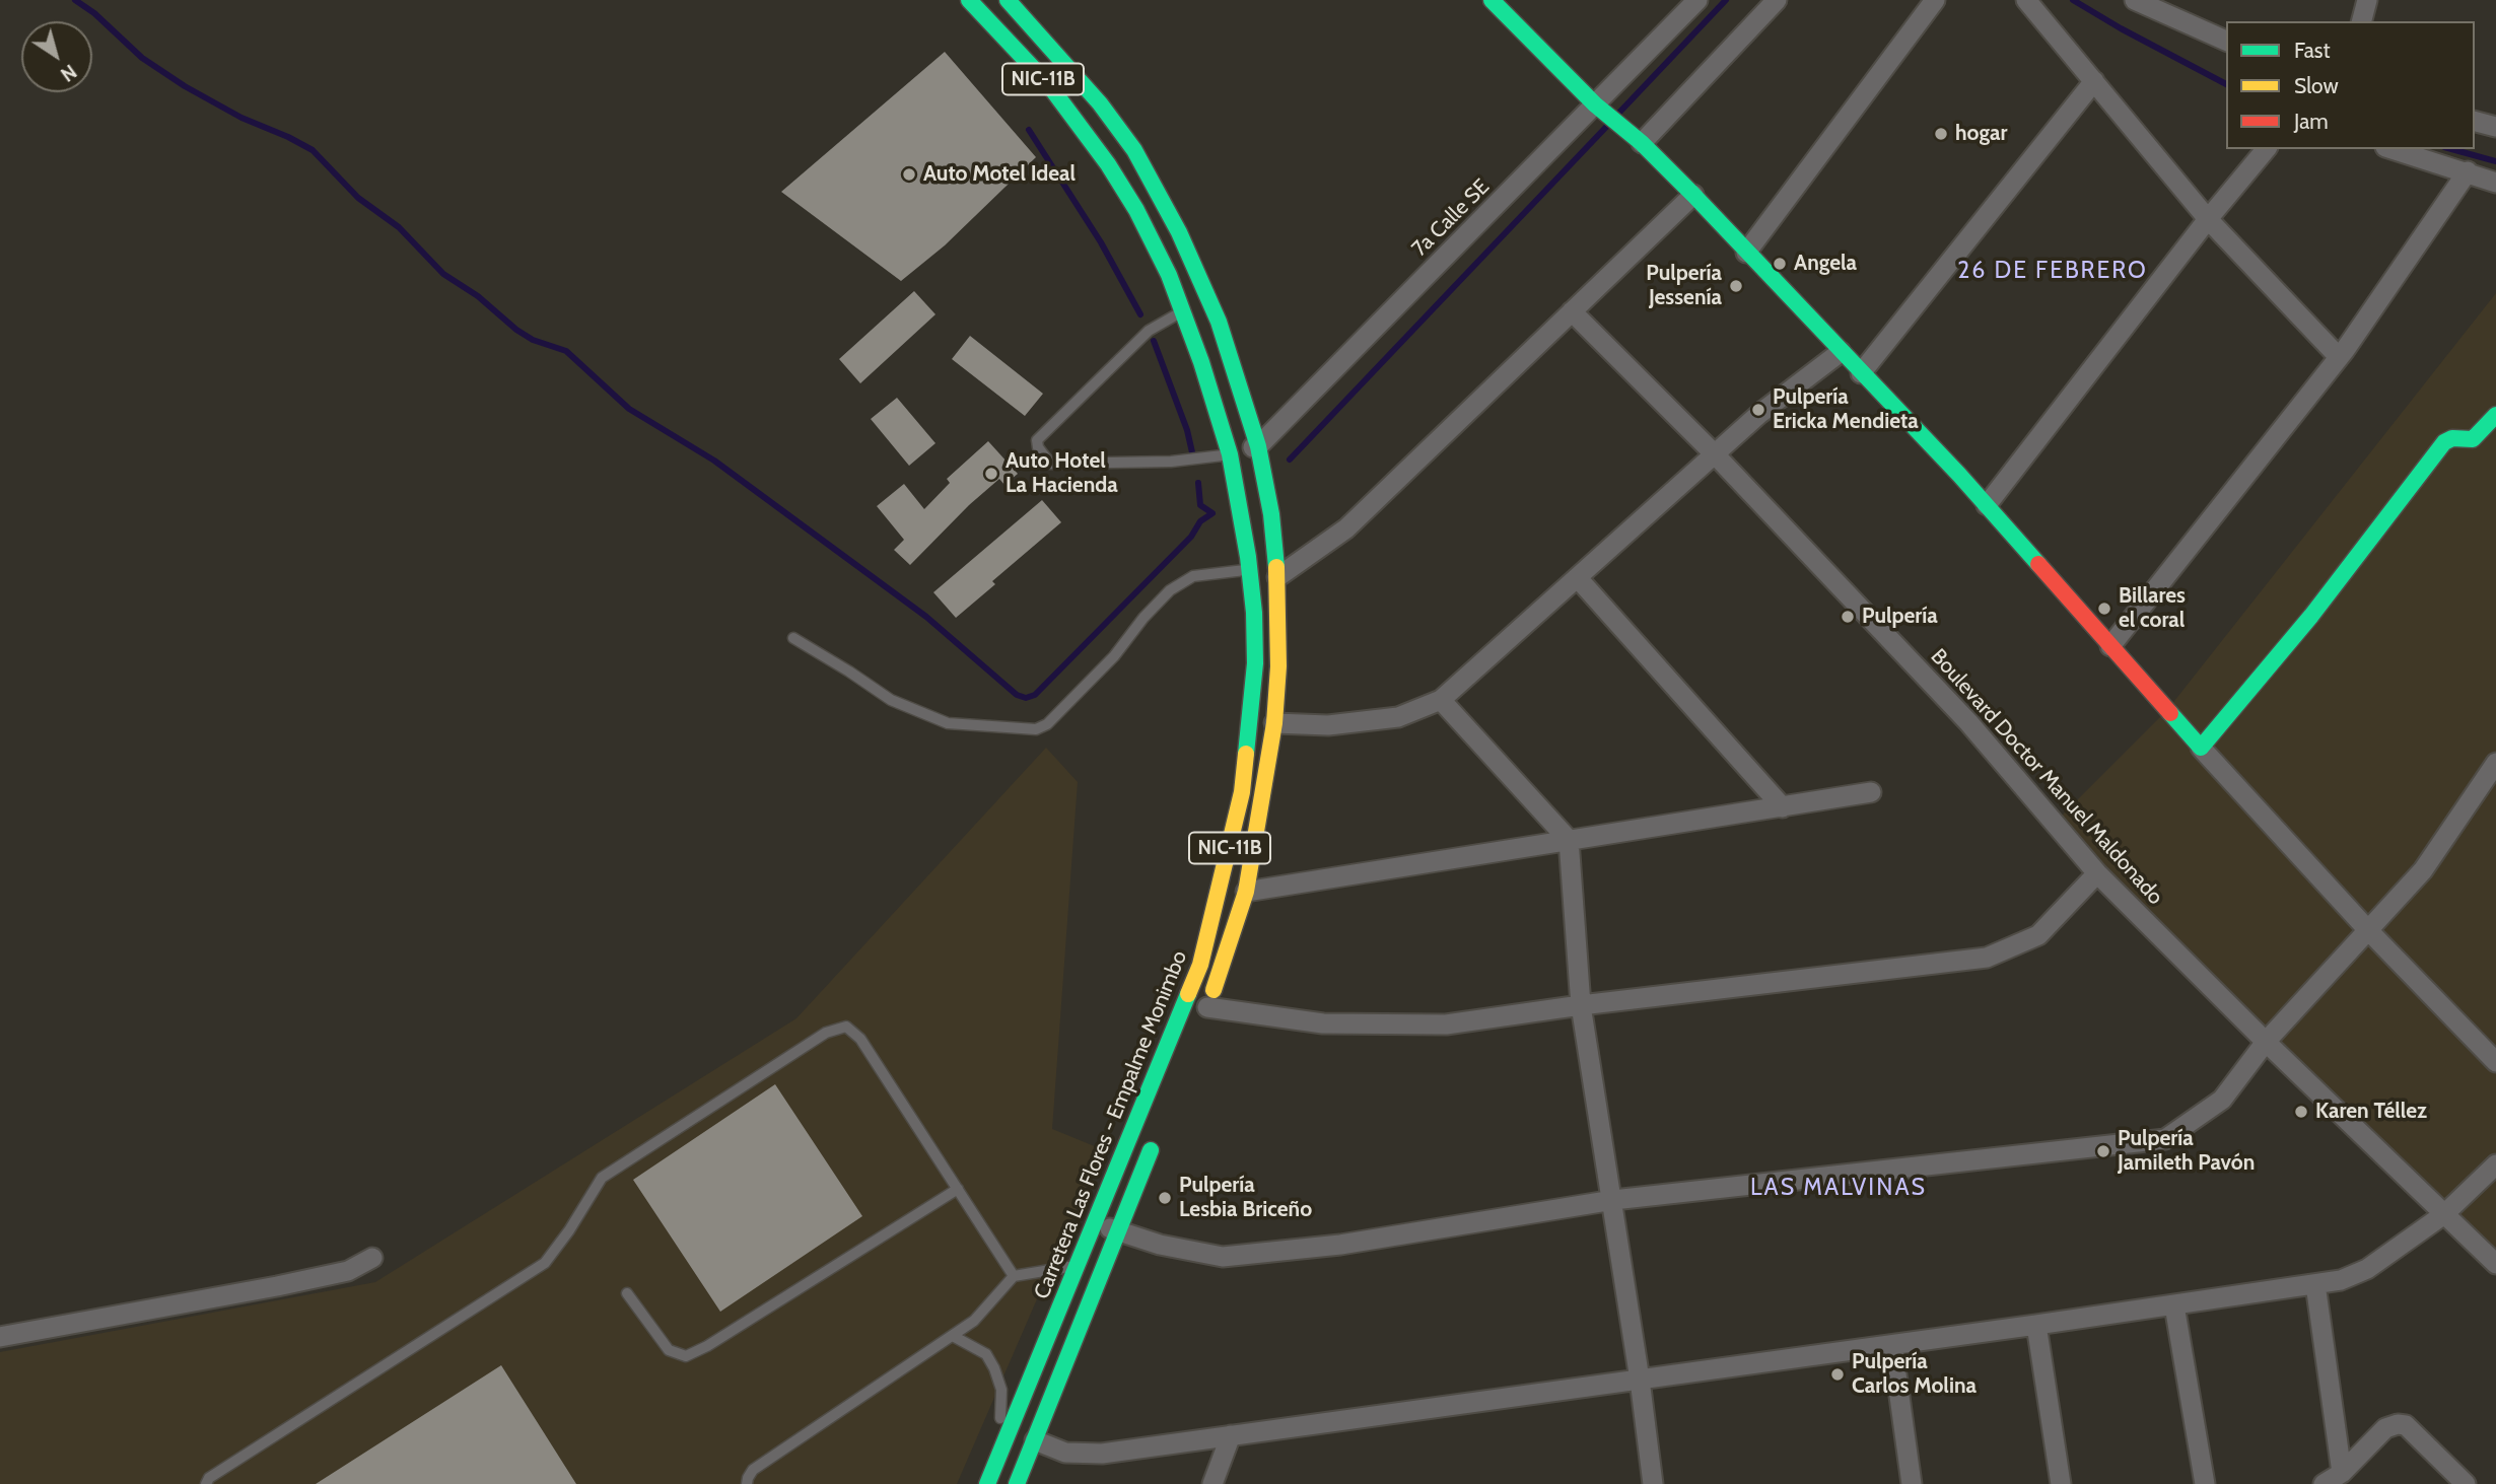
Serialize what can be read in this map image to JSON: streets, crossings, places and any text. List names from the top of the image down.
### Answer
{
  "streets": {
    "main road": ["NIC-11B", "Carretera Las Flores - Empalme Monimbo"],
    "street": ["7a Calle SE", "Boulevard Doctor Manuel Maldonado"]
  },
  "crossings": [
    ["7a Calle SE", "Carretera Las Flores - Empalme Monimbo"]
  ],
  "districts": ["26 DE FEBRERO", "LAS MALVINAS"],
  "places": [
    "hogar",
    "Auto Motel Ideal",
    "Angela",
    "Pulpería Jessenía",
    "Pulpería Ericka Mendieta",
    "Auto Hotel La Hacienda",
    "Billares el coral",
    "Pulpería",
    "Karen Téllez",
    "Pulpería Jamileth Pavón",
    "Pulpería Lesbia Briceño",
    "Pulpería Carlos Molina"
  ],
  "legend": ["Fast", "Slow", "Jam"],
  "north": "bottom right"
}
